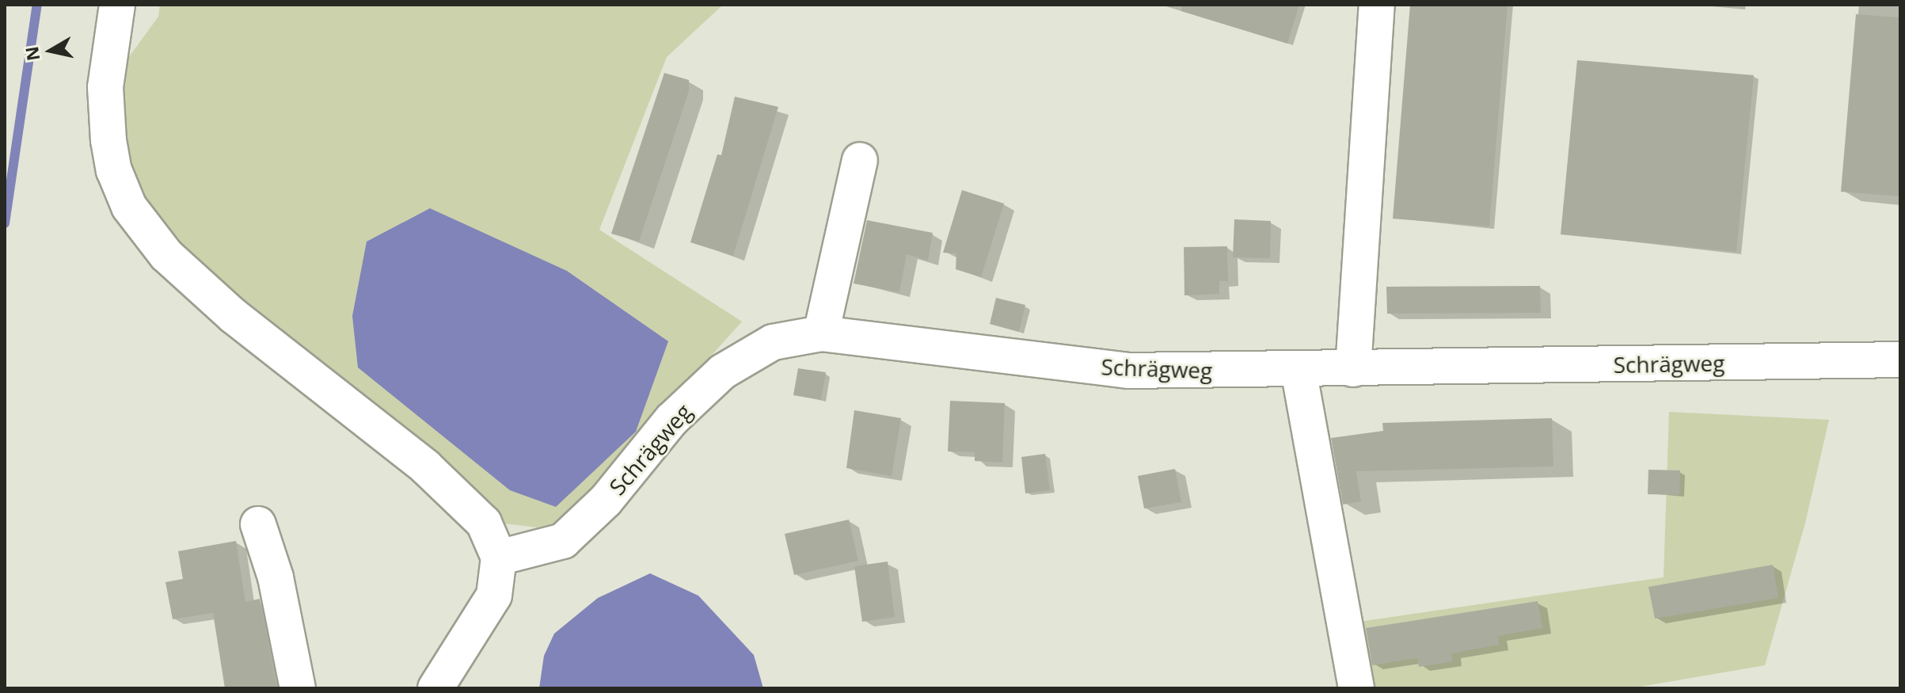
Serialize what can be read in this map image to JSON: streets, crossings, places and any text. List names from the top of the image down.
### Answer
{
  "streets": {
    "street": ["Schrägweg"]
  },
  "north": "left"
}
